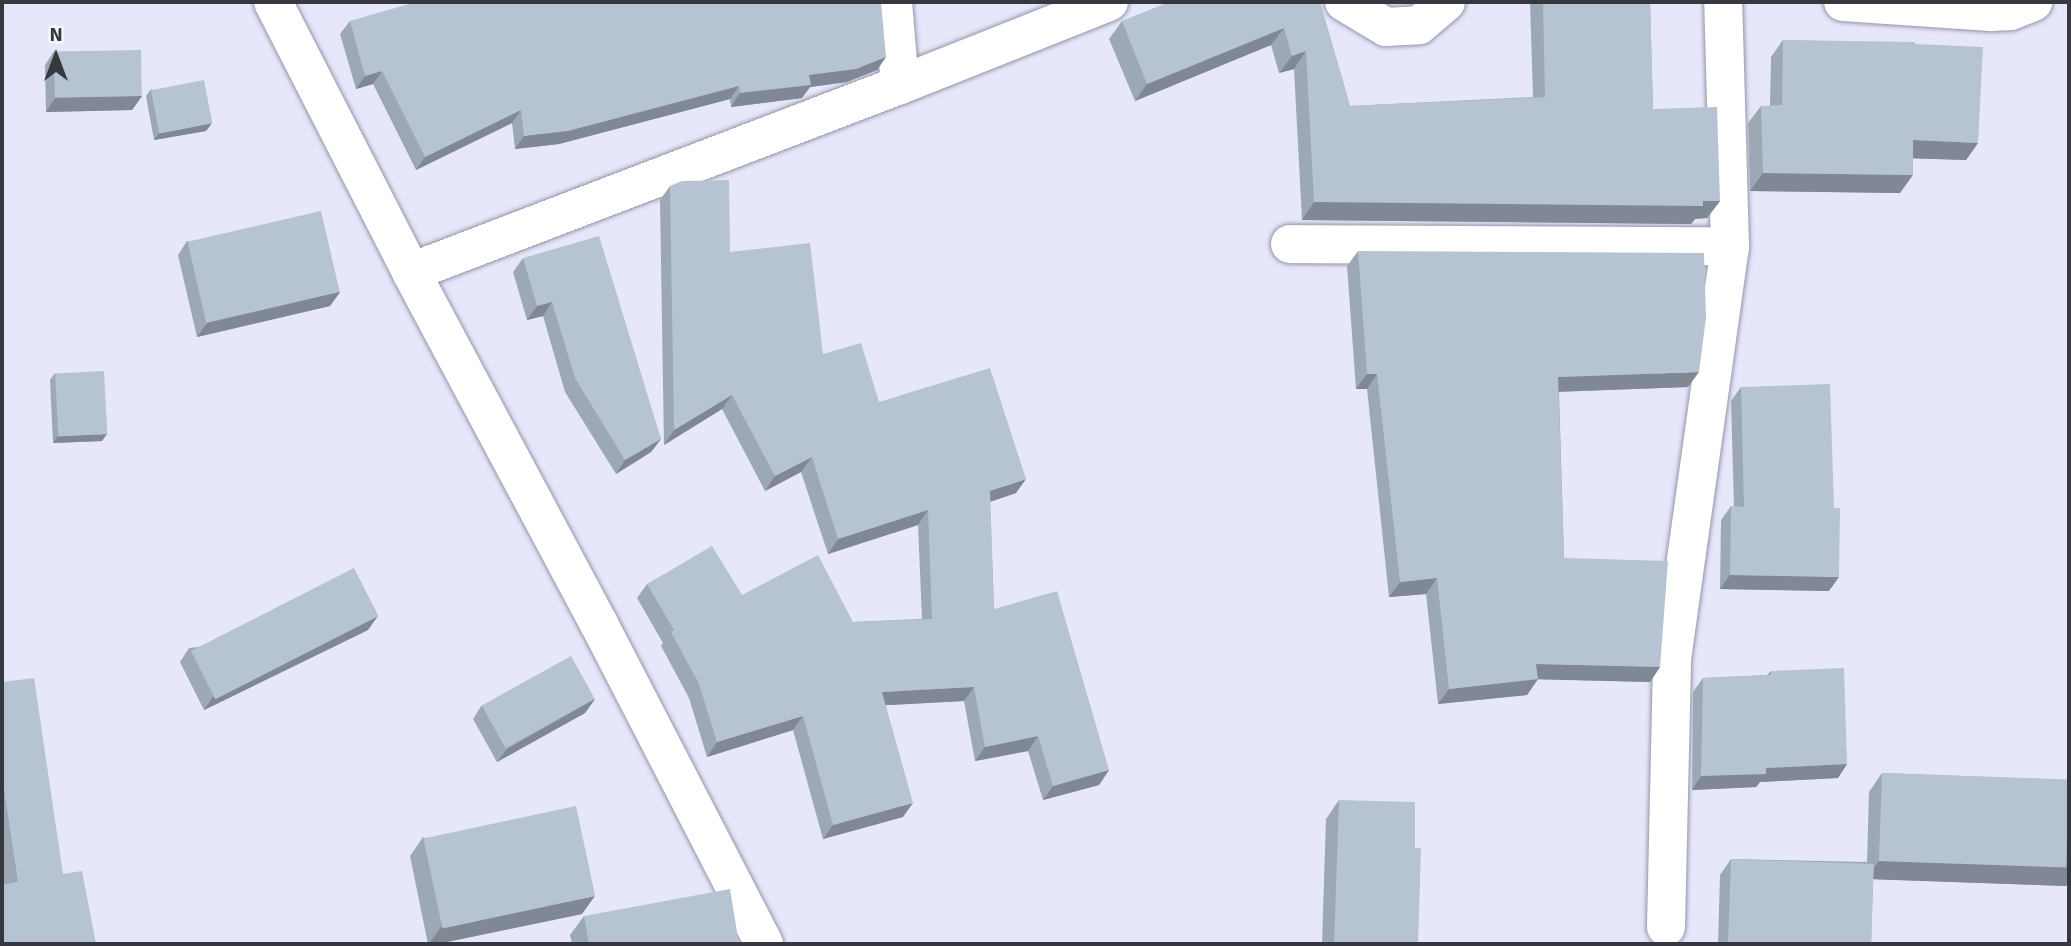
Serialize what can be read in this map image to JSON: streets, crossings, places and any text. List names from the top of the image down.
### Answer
{
  "north": "top"
}
